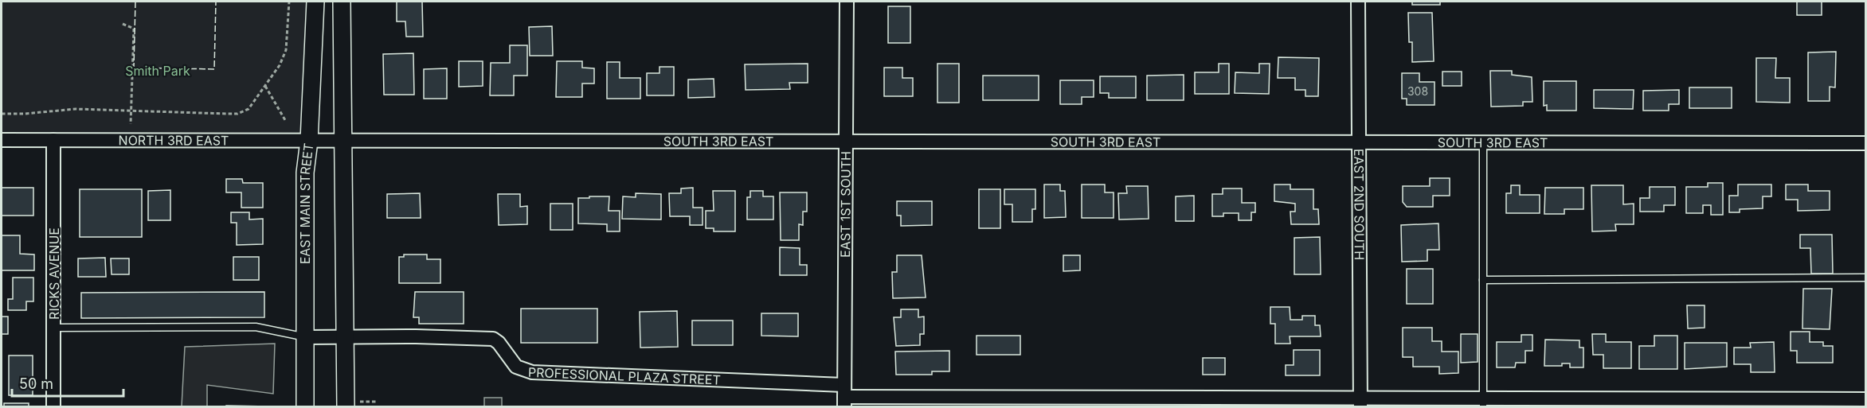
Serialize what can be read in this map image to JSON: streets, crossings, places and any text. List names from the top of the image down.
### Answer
{
  "streets": {
    "street": [
      "NORTH 3RD EAST",
      "SOUTH 3RD EAST",
      "EAST MAIN STREET",
      "EAST 1ST SOUTH",
      "EAST 2ND SOUTH",
      "RICKS AVENUE",
      "PROFESSIONAL PLAZA STREET"
    ]
  },
  "crossings": [
    ["NORTH 3RD EAST", "SOUTH 3RD EAST"],
    ["NORTH 3RD EAST", "EAST MAIN STREET"],
    ["NORTH 3RD EAST", "RICKS AVENUE"],
    ["SOUTH 3RD EAST", "EAST 1ST SOUTH"],
    ["SOUTH 3RD EAST", "EAST 2ND SOUTH"],
    ["EAST MAIN STREET", "PROFESSIONAL PLAZA STREET"],
    ["EAST 1ST SOUTH", "PROFESSIONAL PLAZA STREET"],
    ["EAST 2ND SOUTH", "PROFESSIONAL PLAZA STREET"]
  ],
  "parks": ["Smith Park"],
  "house_numbers": ["308"],
  "scale_bar": "50 m"
}
